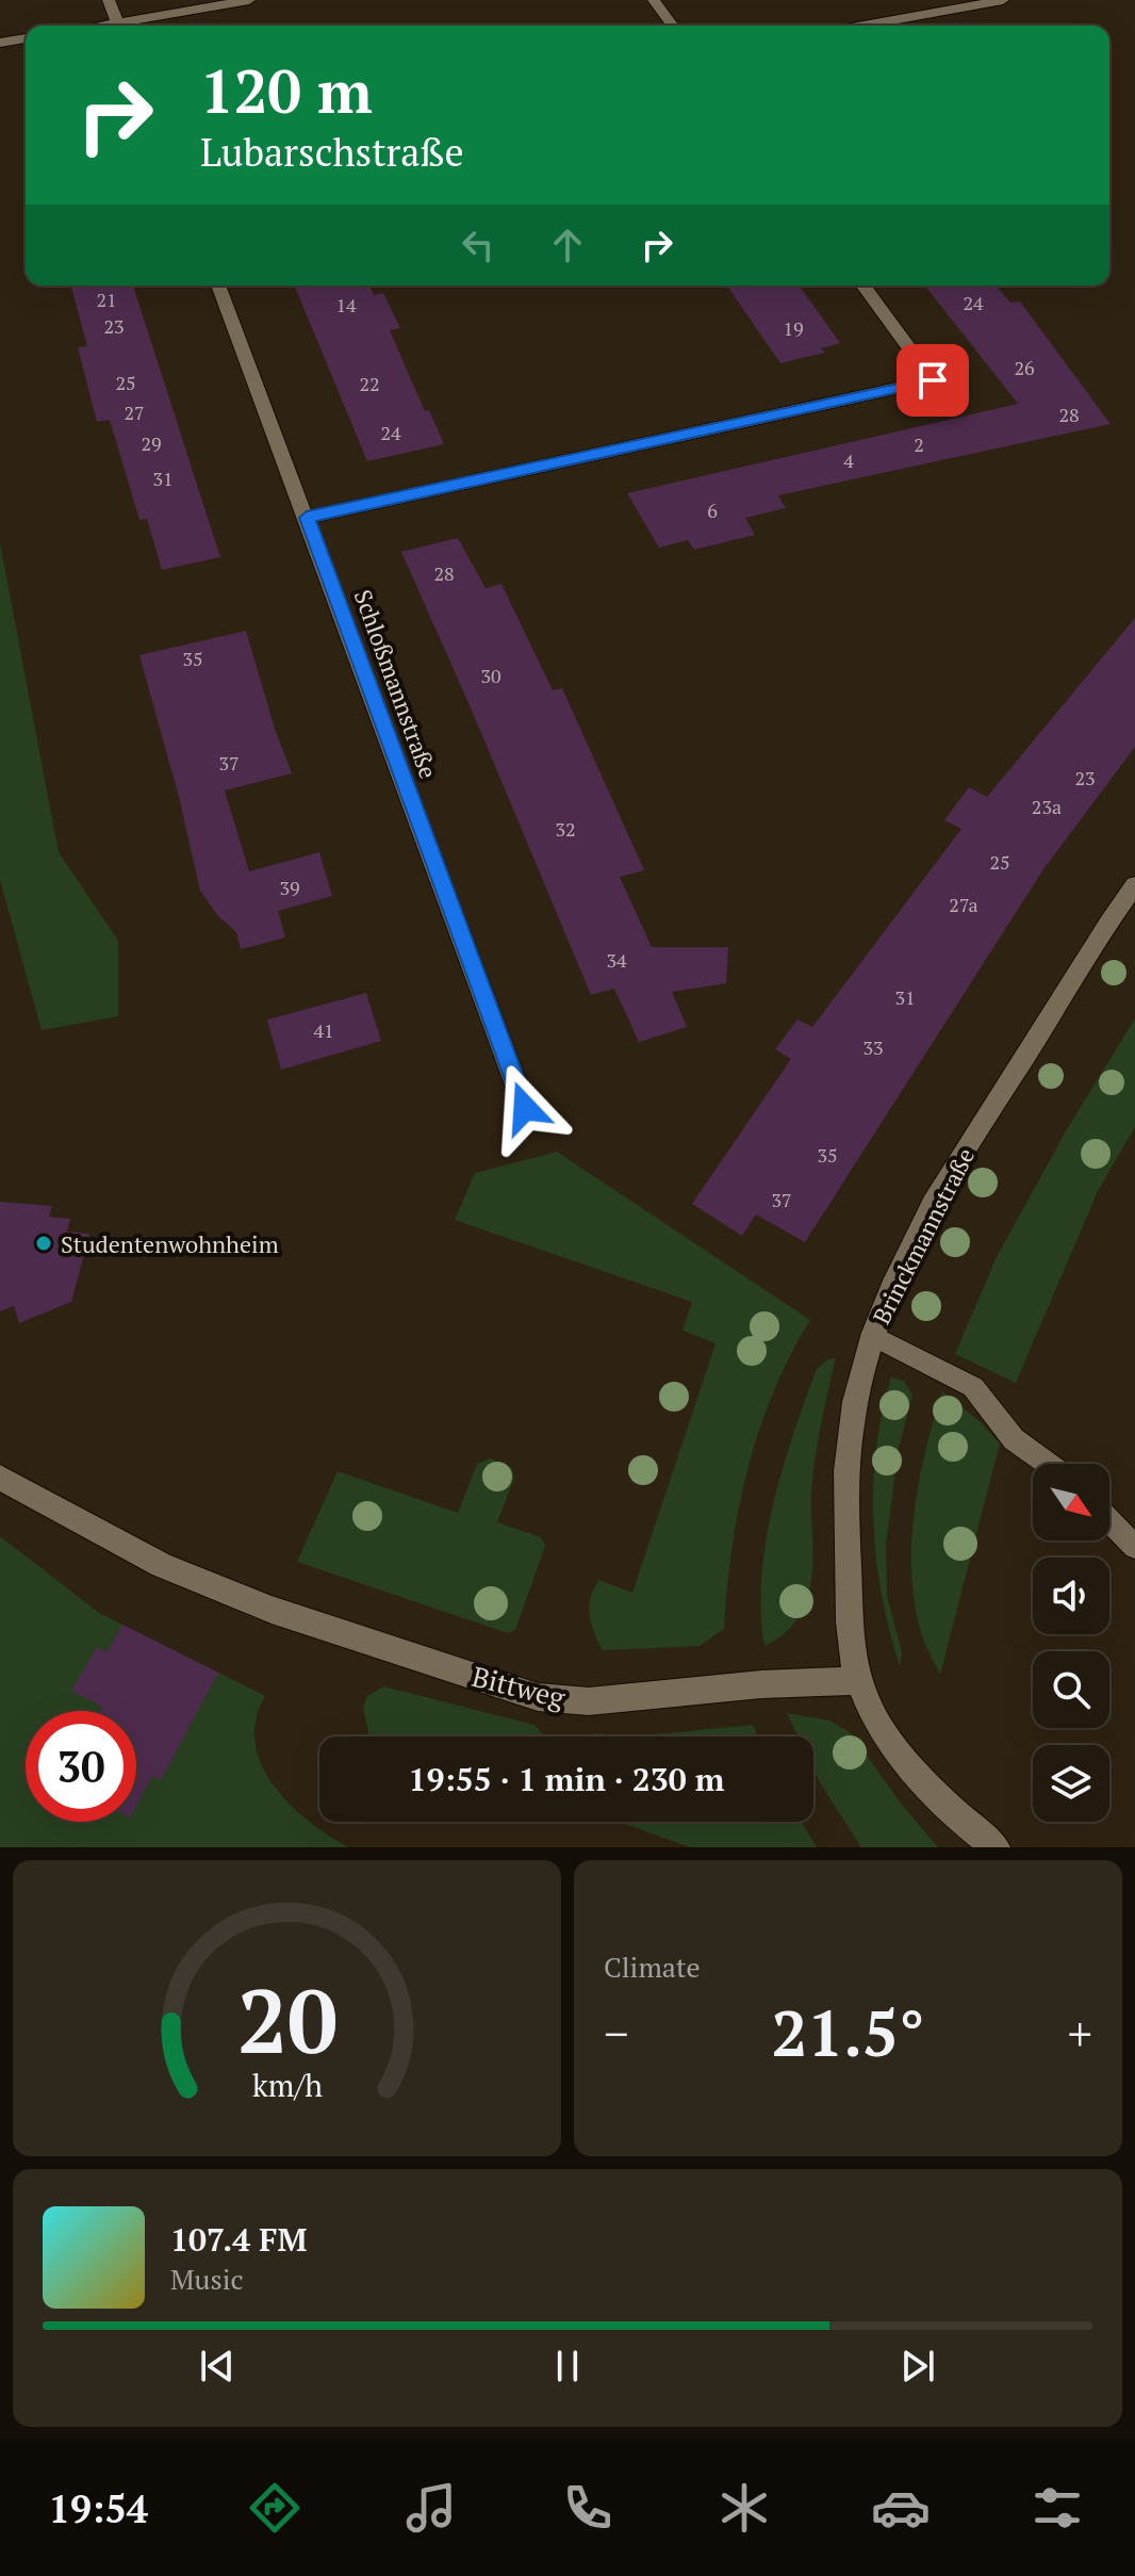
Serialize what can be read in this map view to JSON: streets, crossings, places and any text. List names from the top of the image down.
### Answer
{
  "streets": {
    "street": ["Schloßmannstraße", "Brinckmannstraße", "Bittweg"]
  },
  "crossings": [
    ["Brinckmannstraße", "Bittweg"]
  ],
  "places": ["Studentenwohnheim"],
  "house_numbers": [
    "21",
    "24",
    "14",
    "23",
    "19",
    "26",
    "25",
    "22",
    "27",
    "28",
    "24",
    "29",
    "2",
    "4",
    "31",
    "6",
    "28",
    "35",
    "30",
    "37",
    "23",
    "23a",
    "32",
    "25",
    "39",
    "27a",
    "34",
    "31",
    "41",
    "33",
    "35",
    "37"
  ],
  "north": "bottom right",
  "page": {
    "turn": ["120 m", "Lubarschstraße"],
    "limit": "30",
    "trip": "19:55 · 1 min · 230 m",
    "tile": "Climate",
    "heat": ["−", "21.5°", "+"],
    "song": ["107.4 FM", "Music"],
    "tabs": "19:54",
    "gauge": ["20", "km/h"]
  }
}
